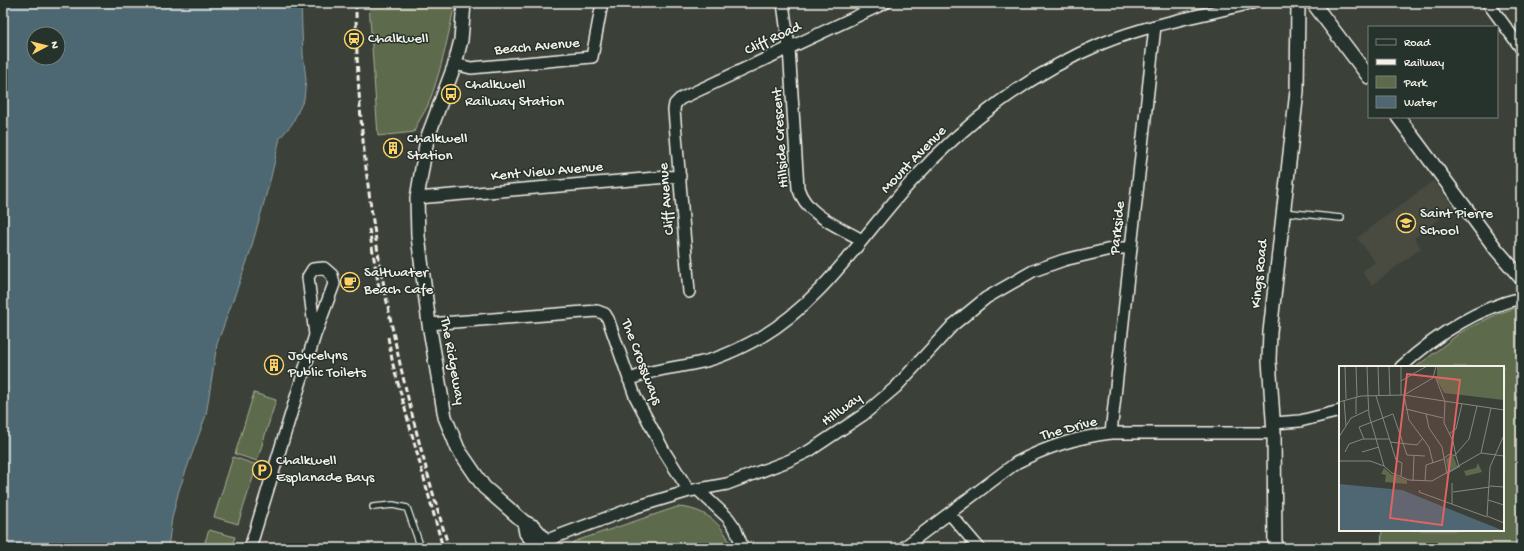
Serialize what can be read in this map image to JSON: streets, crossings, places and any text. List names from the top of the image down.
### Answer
{
  "streets": {
    "street": [
      "Cliff Road",
      "Beach Avenue",
      "Hillside Crescent",
      "Mount Avenue",
      "Kent View Avenue",
      "Cliff Avenue",
      "Parkside",
      "Kings Road",
      "The Ridgeway",
      "The Crossways",
      "Hillway",
      "The Drive"
    ]
  },
  "crossings": [
    ["Cliff Road", "Hillside Crescent"],
    ["Cliff Road", "Cliff Avenue"],
    ["Beach Avenue", "The Ridgeway"],
    ["Hillside Crescent", "Mount Avenue"],
    ["Mount Avenue", "Parkside"],
    ["Mount Avenue", "The Crossways"],
    ["Kent View Avenue", "Cliff Avenue"],
    ["Kent View Avenue", "The Ridgeway"],
    ["Parkside", "Hillway"],
    ["Parkside", "The Drive"],
    ["Kings Road", "The Drive"],
    ["The Ridgeway", "The Crossways"],
    ["The Ridgeway", "Hillway"],
    ["The Crossways", "Hillway"]
  ],
  "places": {
    "station": ["Chalkwell"],
    "bus stop": ["Chalkwell Railway Station"],
    "building": ["Chalkwell Station", "Joycelyns Public Toilets"],
    "school or university": ["Saint Pierre School"],
    "cafe": ["Saltwater Beach Cafe"],
    "parking": ["Chalkwell Esplanade Bays"]
  },
  "legend": [
    "Road",
    "Railway",
    "Park",
    "Water"
  ],
  "north": "right"
}
